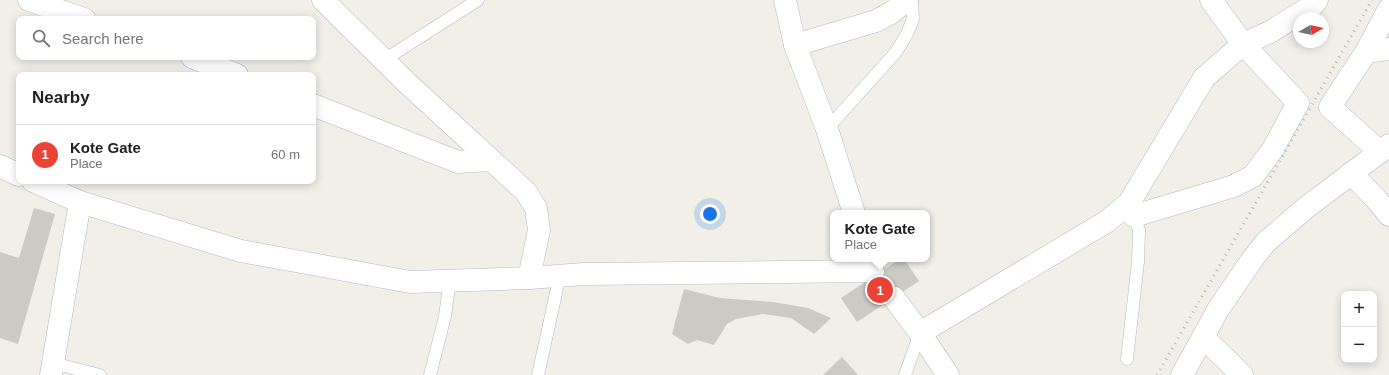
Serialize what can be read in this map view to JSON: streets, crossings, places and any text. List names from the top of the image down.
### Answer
{
  "north": "right",
  "page": {
    "search": "Search here",
    "heading": "Nearby",
    "list": [
      {
        "mark": "1",
        "name": "Kote Gate",
        "note": "Place",
        "value": "60 m"
      }
    ],
    "popup": ["Kote Gate", "Place"],
    "pins": "1",
    "map_buttons": ["+", "−"]
  }
}
